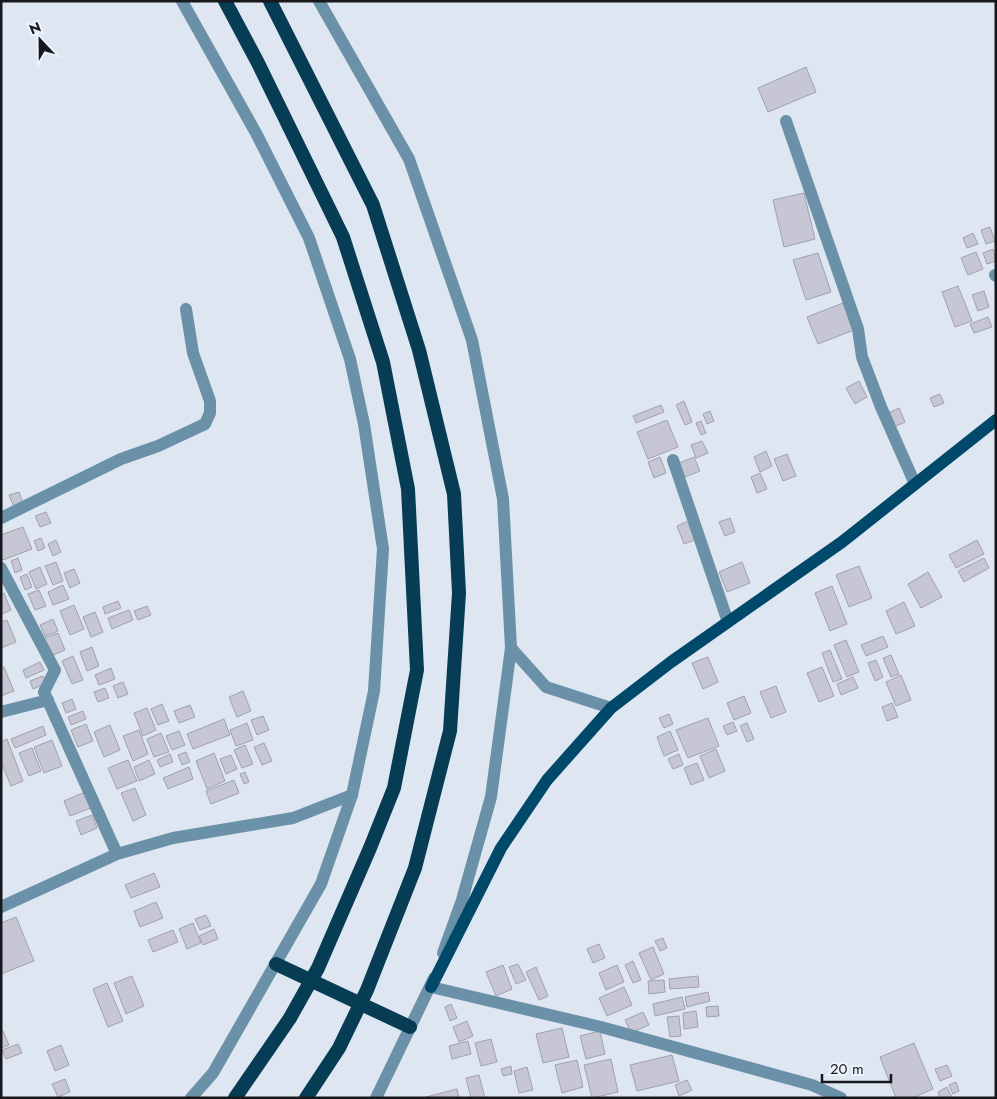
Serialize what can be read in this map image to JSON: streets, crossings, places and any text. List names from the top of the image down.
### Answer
{
  "scale_bar": "20 m",
  "north": "top"
}
